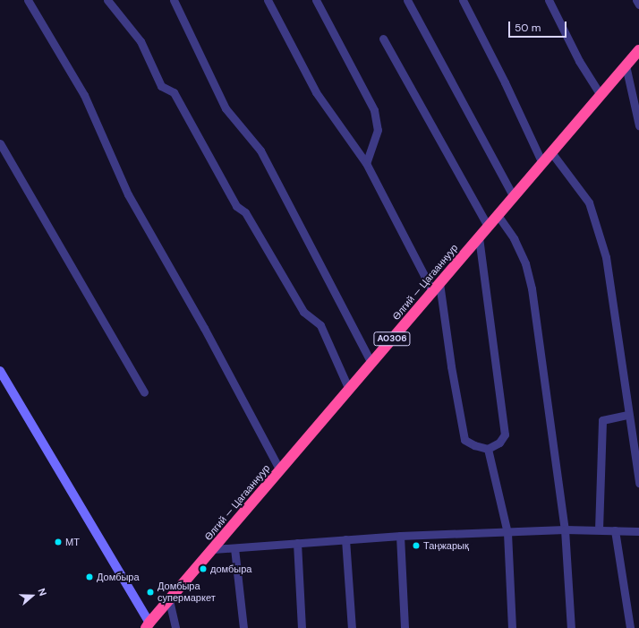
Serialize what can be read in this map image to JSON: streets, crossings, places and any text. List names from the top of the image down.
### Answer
{
  "streets": {
    "highway": ["Өлгий — Цагааннуур", "A0306"]
  },
  "places": [
    "МТ",
    "Таңжарық",
    "домбыра",
    "Домбыра",
    "Домбыра супермаркет"
  ],
  "scale_bar": "50 m",
  "north": "right"
}
